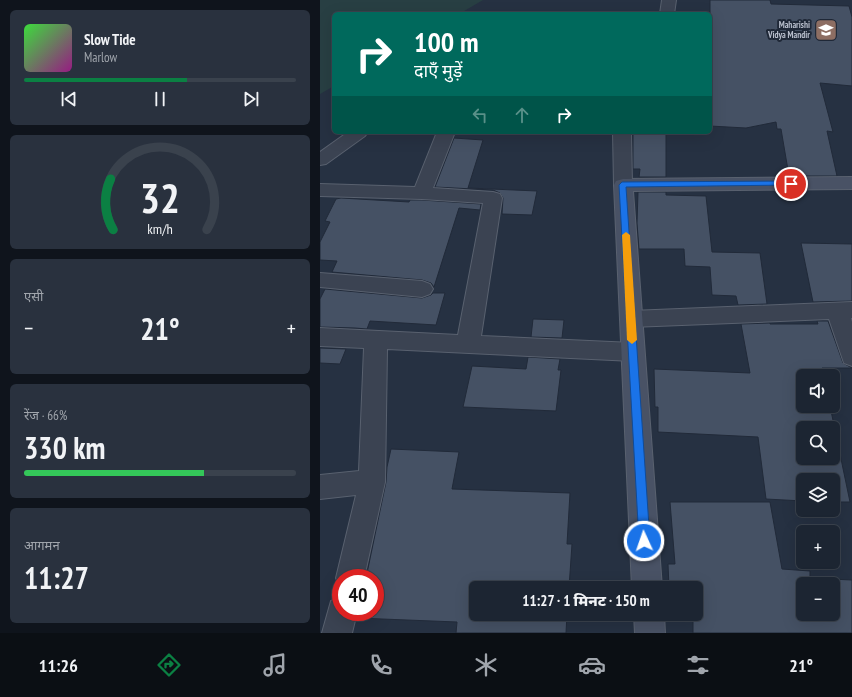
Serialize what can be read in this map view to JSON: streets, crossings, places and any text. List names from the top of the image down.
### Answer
{
  "places": {
    "school or university": ["Maharishi Vidya Mandir"]
  },
  "page": {
    "turn": ["100 m", "दाएँ मुड़ें"],
    "song": ["Slow Tide", "Marlow"],
    "tile": [
      "एसी",
      ["रेंज · 66%", "330 km"],
      ["आगमन", "11:27"]
    ],
    "heat": ["−", "21°", "+"],
    "map_buttons": ["+", "−"],
    "limit": "40",
    "trip": "11:27 · 1 मिनट · 150 m",
    "tabs": ["11:26", "21°"],
    "gauge": ["32", "km/h"]
  }
}
